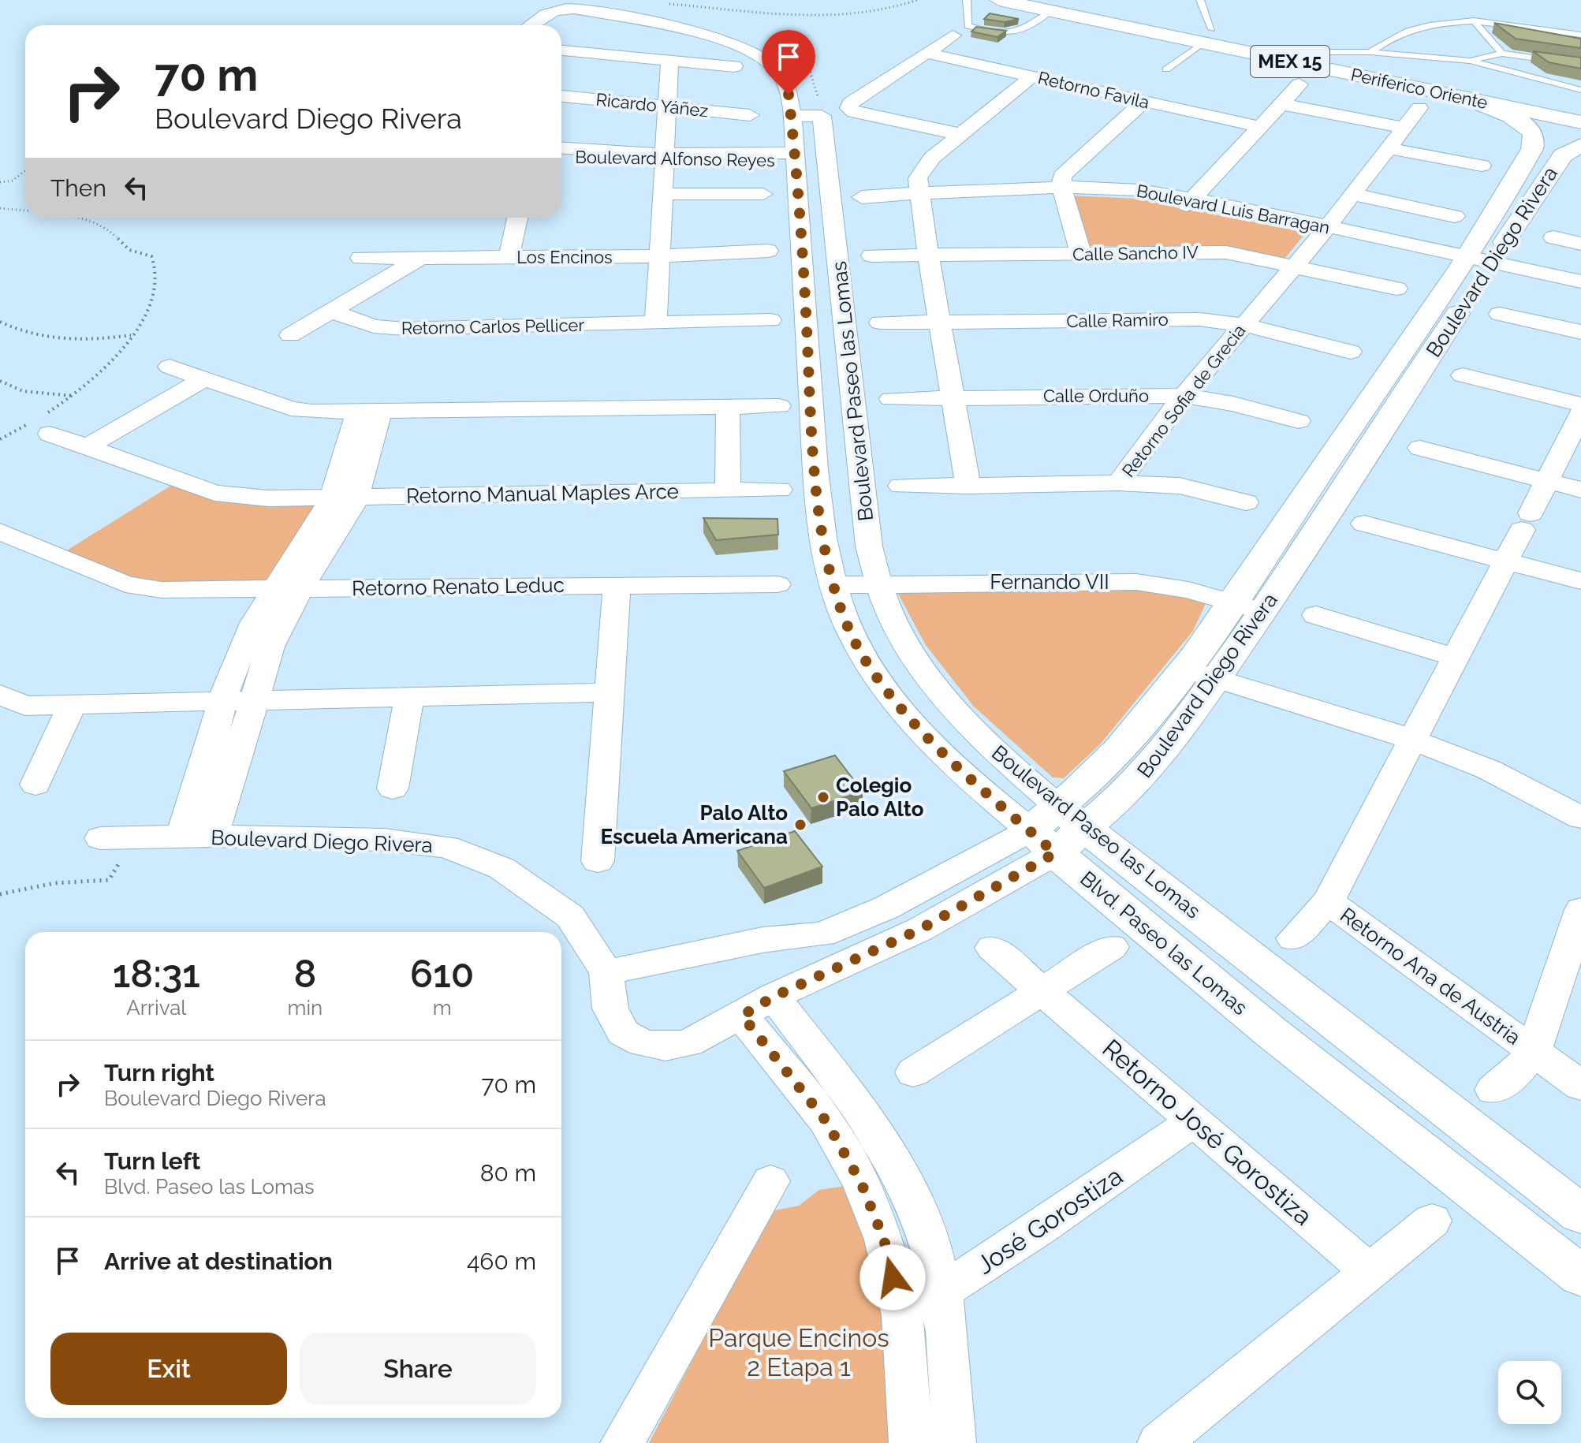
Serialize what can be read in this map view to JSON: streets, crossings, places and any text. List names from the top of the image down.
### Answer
{
  "streets": {
    "main road": [
      "MEX 15",
      "Periferico Oriente",
      "Boulevard Diego Rivera",
      "Boulevard Paseo las Lomas",
      "Blvd. Paseo las Lomas"
    ],
    "street": [
      "Retorno Favila",
      "Ricardo Yáñez",
      "Boulevard Alfonso Reyes",
      "Calle Sancho IV",
      "Los Encinos",
      "Calle Ramiro",
      "Retorno Carlos Pellicer",
      "Calle Orduño",
      "Retorno Sofia de Grecia",
      "Retorno Manual Maples Arce",
      "Fernando VII",
      "Retorno Renato Leduc",
      "Retorno Ana de Austria",
      "Retorno José Gorostiza",
      "José Gorostiza"
    ]
  },
  "crossings": [
    ["MEX 15", "Periferico Oriente"],
    ["Periferico Oriente", "Boulevard Diego Rivera"],
    ["Boulevard Alfonso Reyes", "Blvd. Paseo las Lomas"],
    ["Calle Sancho IV", "Retorno Sofia de Grecia"],
    ["Boulevard Diego Rivera", "Boulevard Paseo las Lomas"],
    ["Boulevard Diego Rivera", "Retorno Sofia de Grecia"],
    ["Boulevard Diego Rivera", "Fernando VII"],
    ["Boulevard Diego Rivera", "Blvd. Paseo las Lomas"],
    ["Calle Ramiro", "Retorno Sofia de Grecia"],
    ["Boulevard Paseo las Lomas", "Fernando VII"],
    ["Boulevard Paseo las Lomas", "Blvd. Paseo las Lomas"],
    ["Calle Orduño", "Retorno Sofia de Grecia"],
    ["Fernando VII", "Blvd. Paseo las Lomas"],
    ["Retorno José Gorostiza", "José Gorostiza"]
  ],
  "parks": ["Parque Encinos 2 Etapa 1"],
  "places": ["Colegio Palo Alto", "Palo Alto Escuela Americana"],
  "page": {
    "turn": ["70 m", "Boulevard Diego Rivera"],
    "then": "Then",
    "eta": [
      "18:31",
      "Arrival",
      "8",
      "min",
      "610",
      "m"
    ],
    "list": [
      {
        "name": "Turn right",
        "note": "Boulevard Diego Rivera",
        "value": "70 m"
      },
      {
        "name": "Turn left",
        "note": "Blvd. Paseo las Lomas",
        "value": "80 m"
      },
      {
        "name": "Arrive at destination",
        "value": "460 m"
      }
    ],
    "buttons": ["Exit", "Share"]
  }
}
